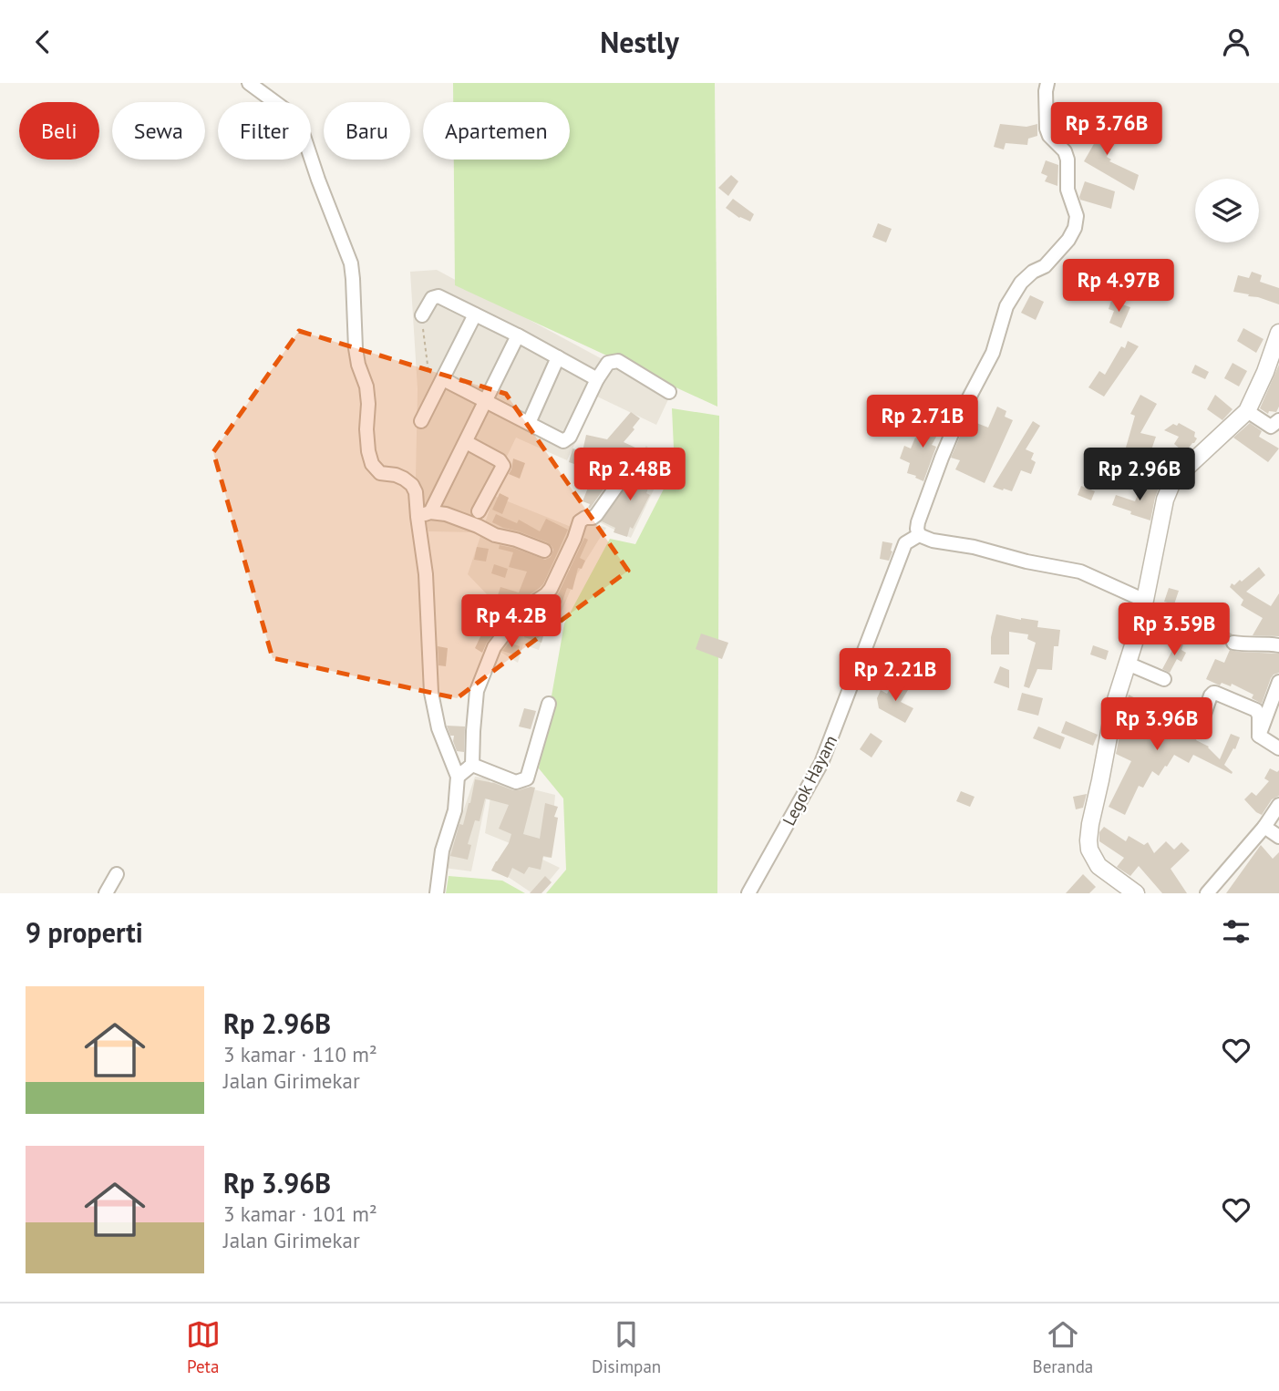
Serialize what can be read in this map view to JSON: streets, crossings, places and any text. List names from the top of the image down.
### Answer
{
  "streets": {
    "street": ["Legok Hayam"]
  },
  "page": {
    "header": "Nestly",
    "price": [
      "Rp 3.76B",
      "Rp 4.97B",
      "Rp 2.71B",
      "Rp 2.48B",
      "Rp 2.96B",
      "Rp 4.2B",
      "Rp 3.59B",
      "Rp 2.21B",
      "Rp 3.96B"
    ],
    "chip": [
      "Beli",
      "Sewa",
      "Filter",
      "Baru",
      "Apartemen"
    ],
    "heading": "9 properti",
    "list": [
      {
        "name": "Rp 2.96B",
        "note": "3 kamar · 110 m² · Jalan Girimekar"
      },
      {
        "name": "Rp 3.96B",
        "note": "3 kamar · 101 m² · Jalan Girimekar"
      }
    ],
    "tabs": ["Peta", "Disimpan", "Beranda"]
  }
}
